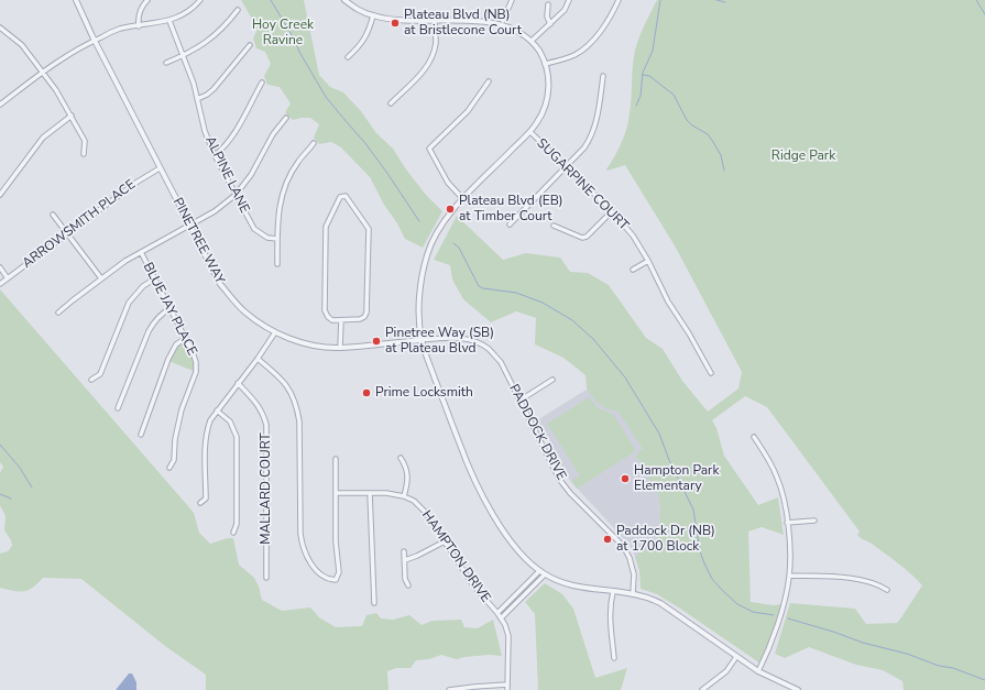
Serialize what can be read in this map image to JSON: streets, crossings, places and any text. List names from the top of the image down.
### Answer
{
  "streets": {
    "street": [
      "ALPINE LANE",
      "SUGARPINE COURT",
      "ARROWSMITH PLACE",
      "PINETREE WAY",
      "BLUE JAY PLACE",
      "PADDOCK DRIVE",
      "MALLARD COURT",
      "HAMPTON DRIVE"
    ]
  },
  "crossings": [
    ["ARROWSMITH PLACE", "PINETREE WAY"],
    ["PINETREE WAY", "PADDOCK DRIVE"]
  ],
  "parks": ["Hoy Creek Ravine", "Ridge Park"],
  "places": [
    "Plateau Blvd (NB) at Bristlecone Court",
    "Plateau Blvd (EB) at Timber Court",
    "Pinetree Way (SB) at Plateau Blvd",
    "Prime Locksmith",
    "Hampton Park Elementary",
    "Paddock Dr (NB) at 1700 Block"
  ]
}
